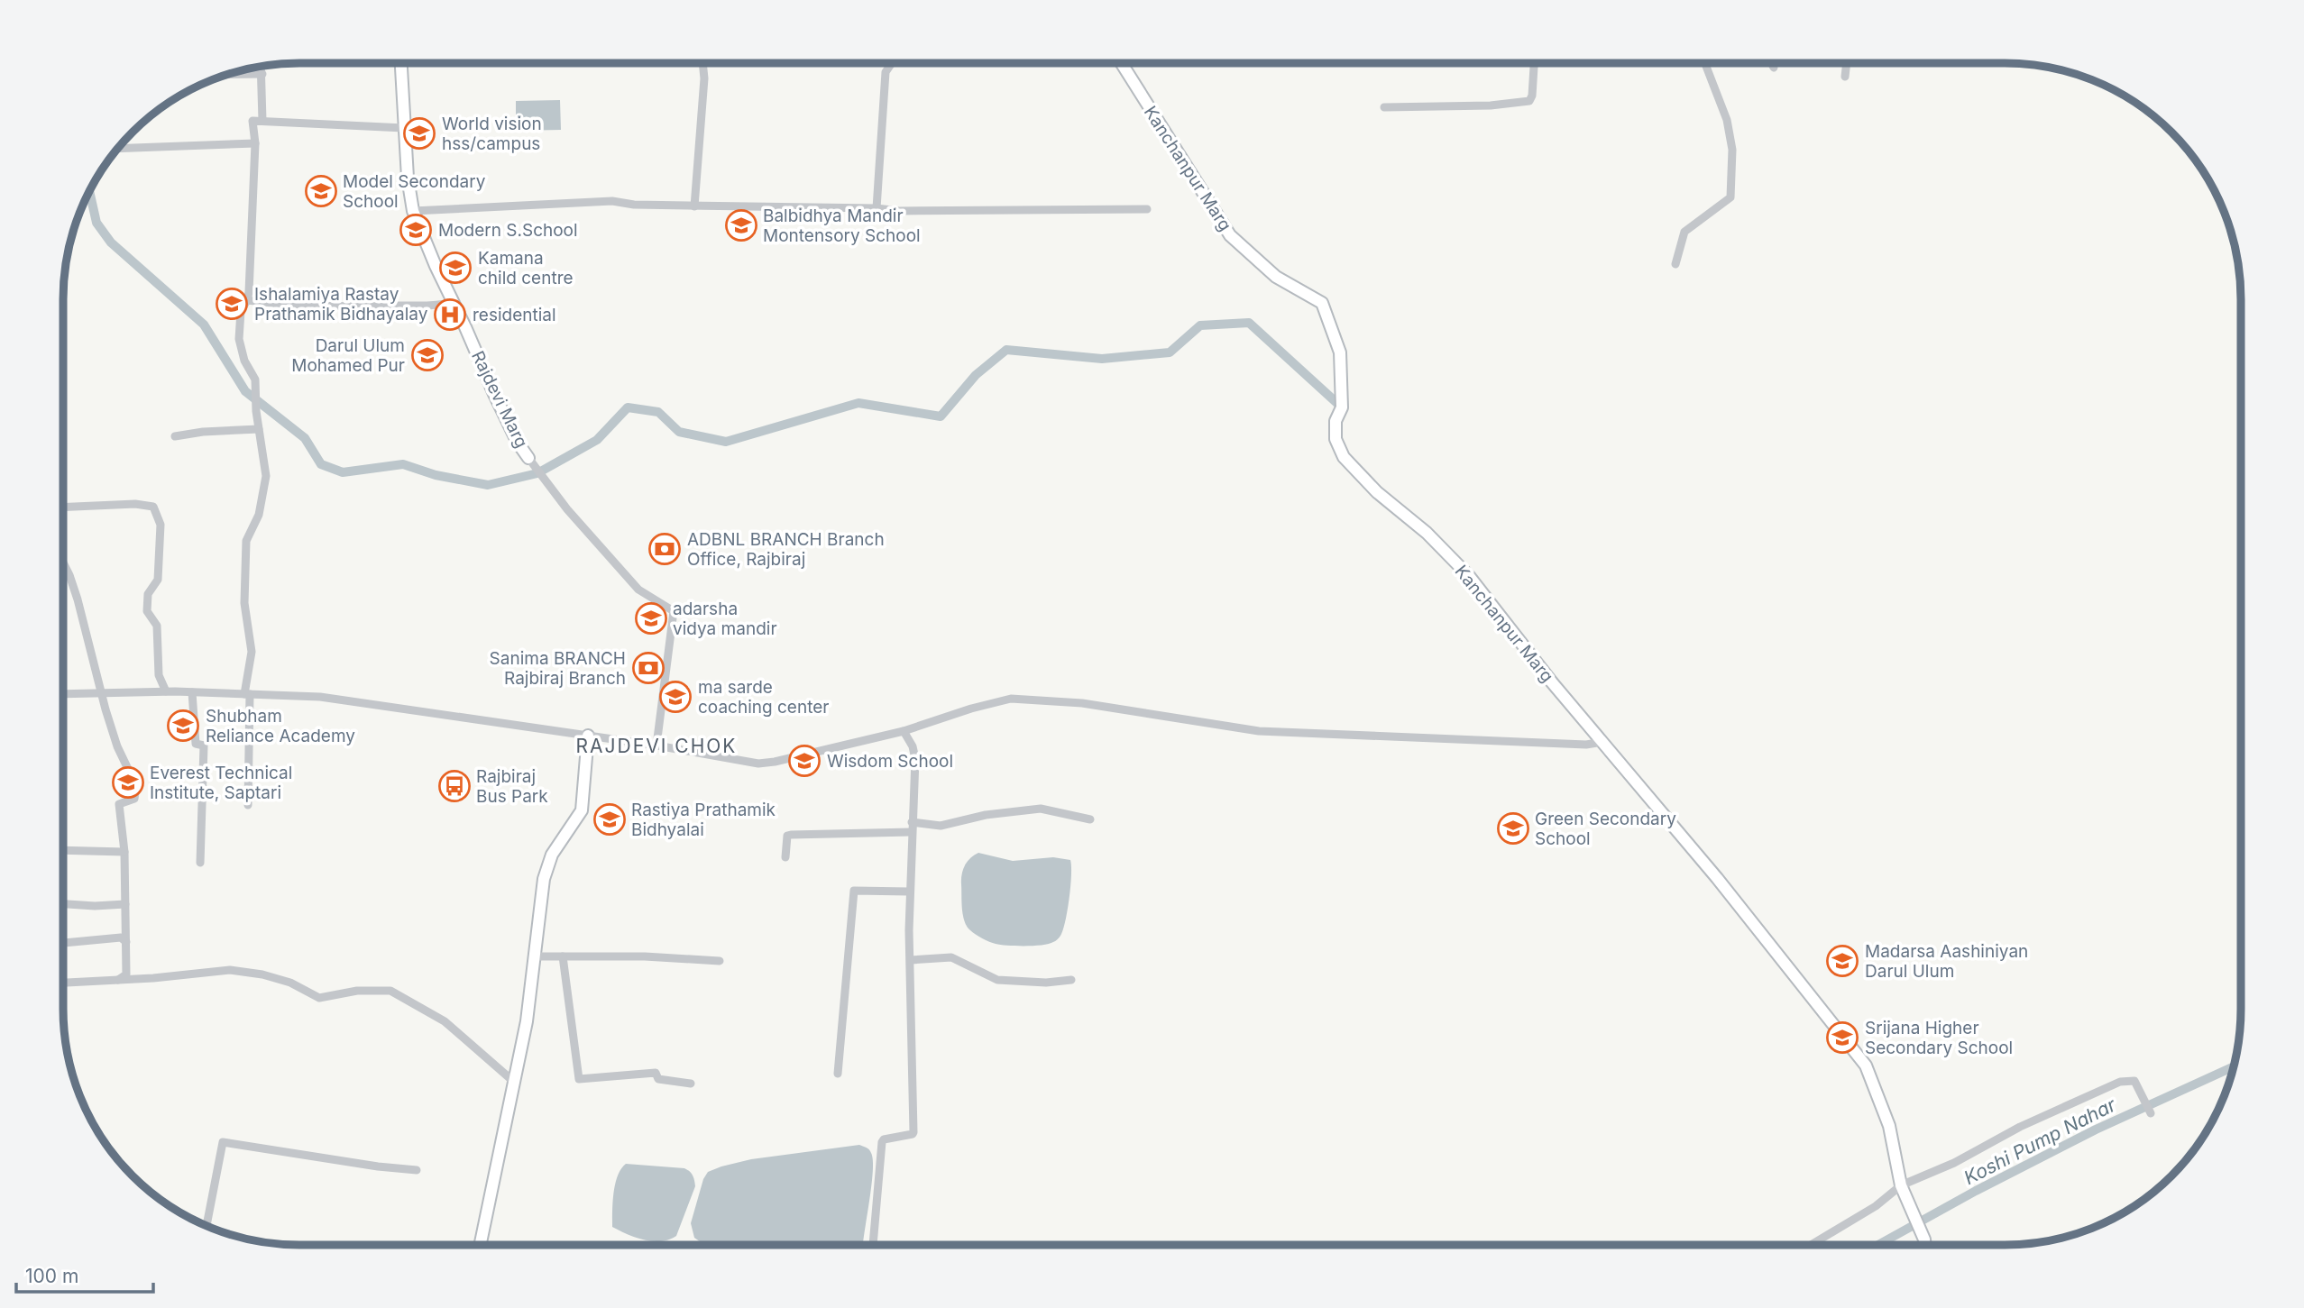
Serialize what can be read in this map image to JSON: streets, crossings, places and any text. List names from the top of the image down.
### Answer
{
  "streets": {
    "main road": ["Kanchanpur Marg", "Rajdevi Marg"]
  },
  "districts": ["RAJDEVI CHOK"],
  "water": ["Koshi Pump Nahar"],
  "places": {
    "school or university": [
      "World vision hss/campus",
      "Model Secondary School",
      "Balbidhya Mandir Montensory School",
      "Modern S.School",
      "Kamana child centre",
      "Ishalamiya Rastay Prathamik Bidhayalay",
      "Darul Ulum Mohamed Pur",
      "adarsha vidya mandir",
      "ma sarde coaching center",
      "Shubham Reliance Academy",
      "Wisdom School",
      "Everest Technical Institute, Saptari",
      "Rastiya Prathamik Bidhyalai",
      "Green Secondary School",
      "Madarsa Aashiniyan Darul Ulum",
      "Srijana Higher Secondary School"
    ],
    "hospital": ["residential"],
    "bank": ["ADBNL BRANCH Branch Office, Rajbiraj", "Sanima BRANCH Rajbiraj Branch"],
    "bus stop": ["Rajbiraj Bus Park"]
  },
  "scale_bar": "100 m"
}
